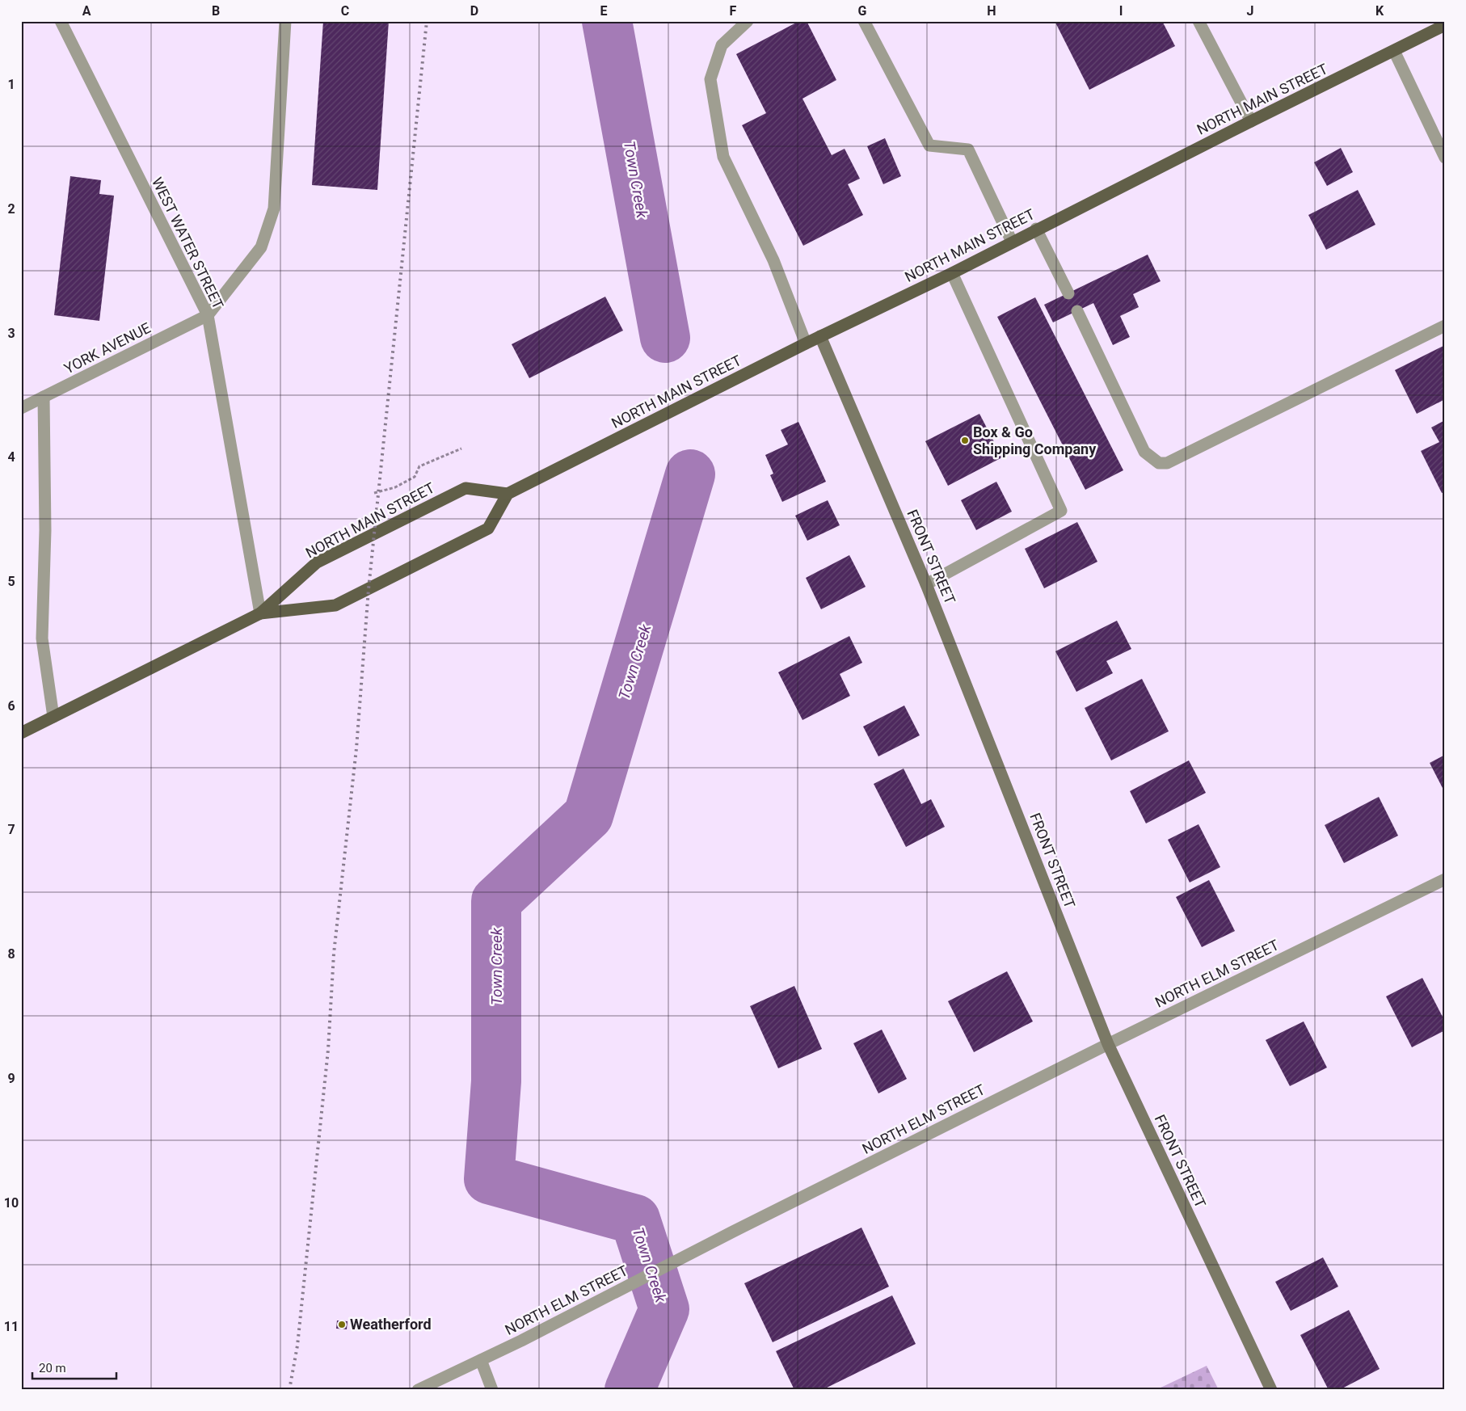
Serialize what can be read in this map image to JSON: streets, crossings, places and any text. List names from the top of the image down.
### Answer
{
  "streets": {
    "main road": ["NORTH MAIN STREET"],
    "street": [
      "WEST WATER STREET",
      "YORK AVENUE",
      "FRONT STREET",
      "NORTH ELM STREET"
    ]
  },
  "crossings": [
    ["NORTH MAIN STREET", "WEST WATER STREET"],
    ["NORTH MAIN STREET", "FRONT STREET"],
    ["WEST WATER STREET", "YORK AVENUE"],
    ["FRONT STREET", "NORTH ELM STREET"]
  ],
  "water": ["Town Creek"],
  "places": ["Box & Go Shipping Company", "Weatherford"],
  "scale_bar": "20 m",
  "grid": {
    "columns": [
      "A",
      "B",
      "C",
      "D",
      "E",
      "F",
      "G",
      "H",
      "I",
      "J",
      "K"
    ],
    "rows": [
      "1",
      "2",
      "3",
      "4",
      "5",
      "6",
      "7",
      "8",
      "9",
      "10",
      "11"
    ]
  }
}
